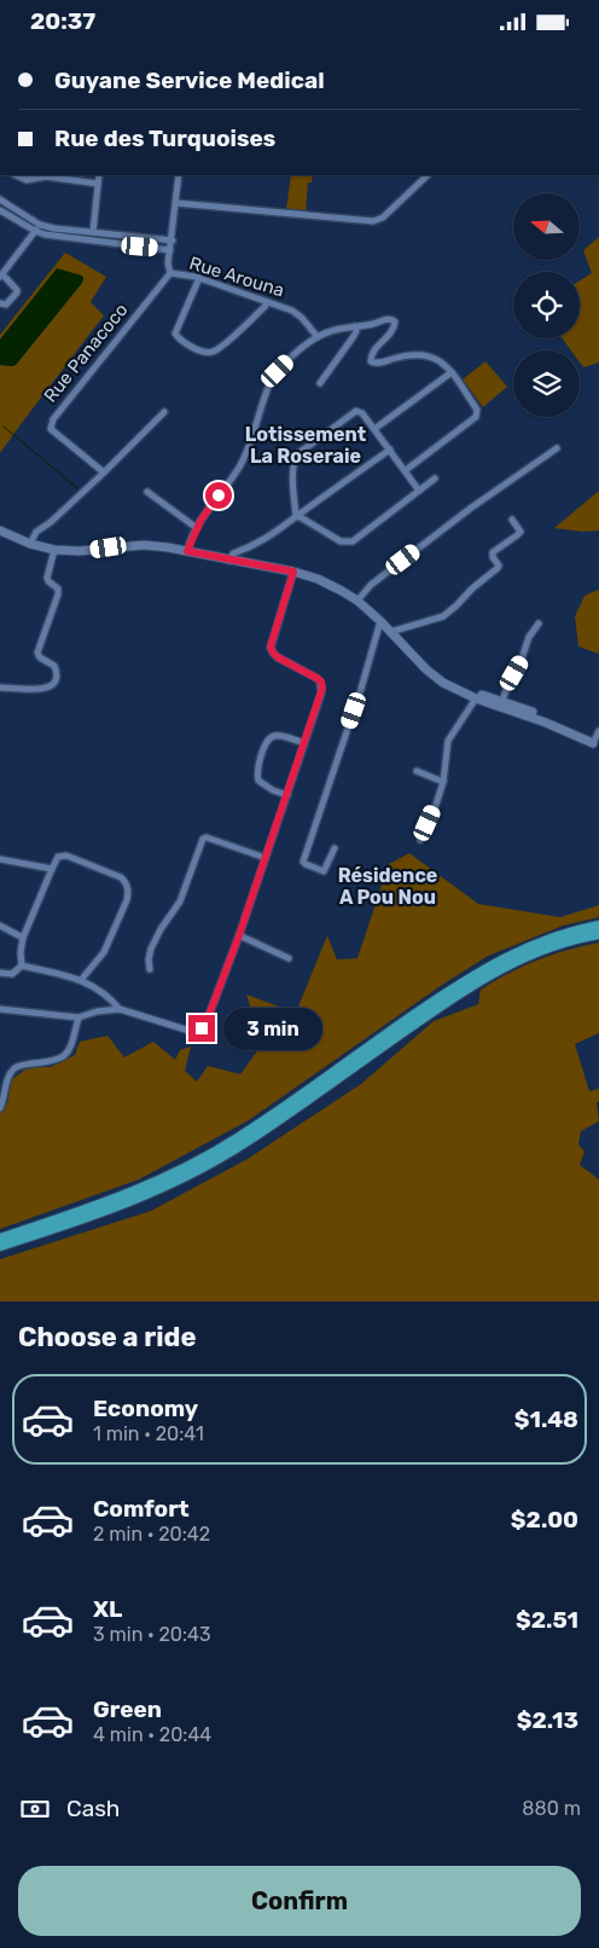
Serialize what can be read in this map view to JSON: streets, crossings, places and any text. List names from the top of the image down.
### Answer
{
  "streets": {
    "street": ["Rue Arouna", "Rue Panacoco"]
  },
  "crossings": [
    ["Rue Arouna", "Rue Panacoco"]
  ],
  "districts": ["Lotissement La Roseraie", "Résidence A Pou Nou"],
  "north": "left",
  "page": {
    "status": "20:37",
    "banner": ["Guyane Service Medical", "Rue des Turquoises"],
    "bubble": "3 min",
    "heading": "Choose a ride",
    "list": [
      {
        "name": "Economy",
        "note": "1 min · 20:41",
        "value": "$1.48"
      },
      {
        "name": "Comfort",
        "note": "2 min · 20:42",
        "value": "$2.00"
      },
      {
        "name": "XL",
        "note": "3 min · 20:43",
        "value": "$2.51"
      },
      {
        "name": "Green",
        "note": "4 min · 20:44",
        "value": "$2.13"
      }
    ],
    "pay": ["Cash", "880 m"],
    "buttons": "Confirm"
  }
}
